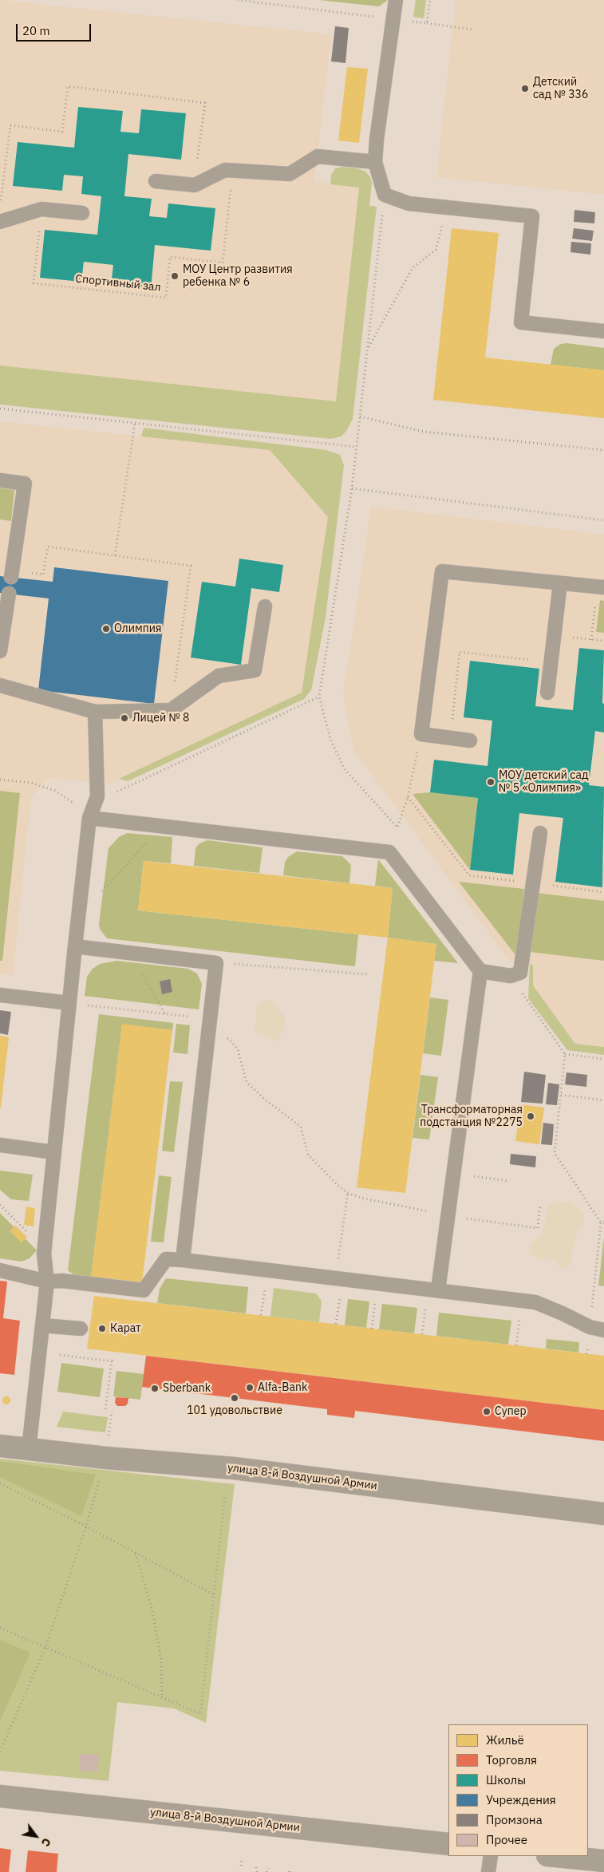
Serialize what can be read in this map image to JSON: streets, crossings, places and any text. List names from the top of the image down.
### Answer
{
  "streets": {
    "street": ["улица 8-й Воздушной Армии"],
    "path": ["Спортивный зал"]
  },
  "places": [
    "Детский сад № 336",
    "МОУ Центр развития ребенка № 6",
    "Олимпия",
    "Лицей № 8",
    "МОУ детский сад № 5 «Олимпия»",
    "Трансформаторная подстанция №2275",
    "Карат",
    "Alfa-Bank",
    "Sberbank",
    "101 удовольствие",
    "Супер"
  ],
  "legend": [
    "Жильё",
    "Торговля",
    "Школы",
    "Учреждения",
    "Промзона",
    "Прочее"
  ],
  "scale_bar": "20 m",
  "north": "bottom right"
}
